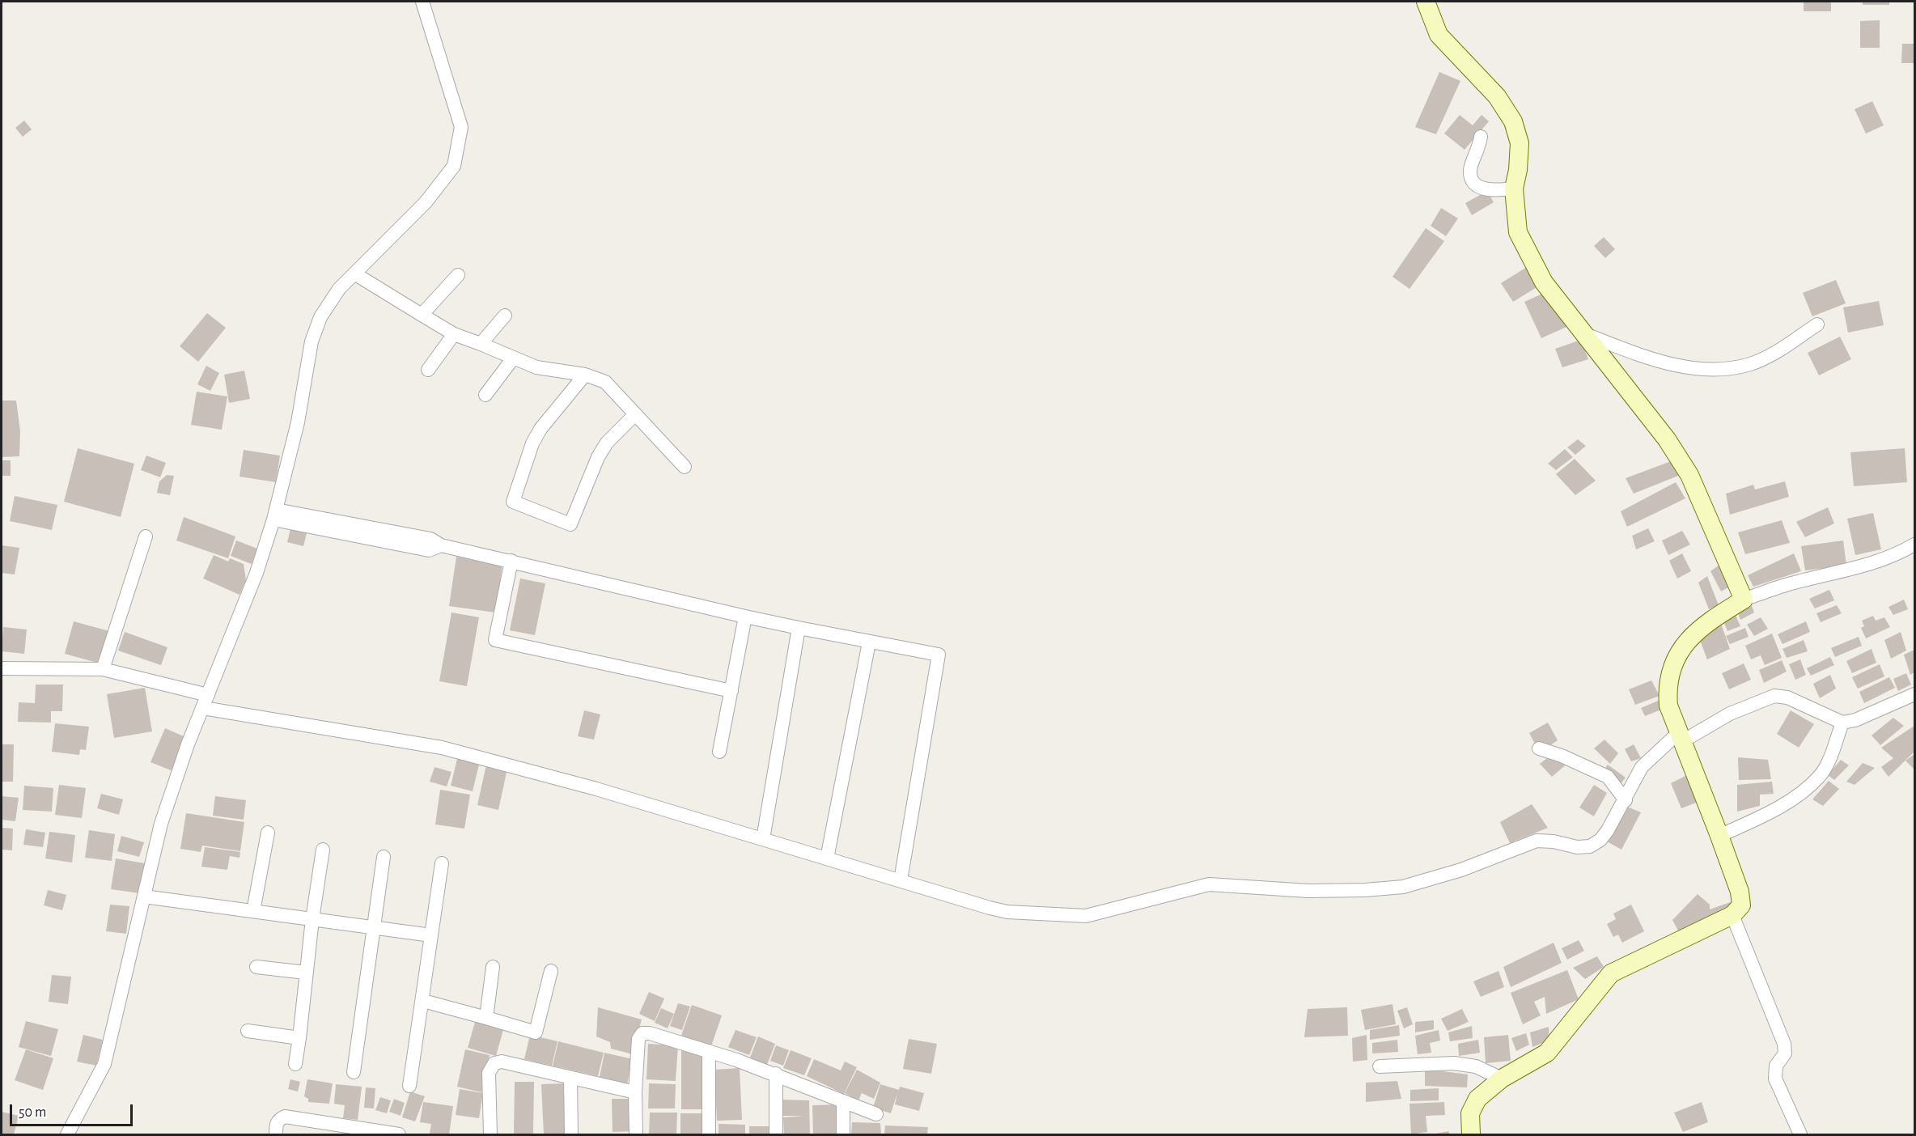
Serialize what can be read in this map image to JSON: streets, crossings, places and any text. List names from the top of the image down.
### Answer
{
  "scale_bar": "50 m"
}
